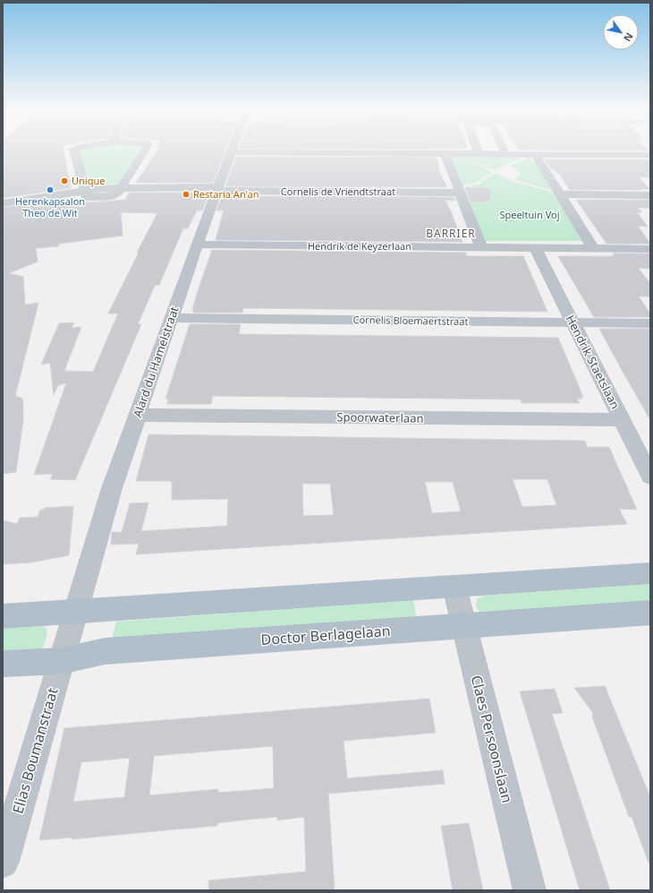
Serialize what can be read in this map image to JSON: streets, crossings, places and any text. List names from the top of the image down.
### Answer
{
  "streets": {
    "main road": ["Doctor Berlagelaan"],
    "street": [
      "Cornelis de Vriendtstraat",
      "Hendrik de Keyzerlaan",
      "Cornelis Bloemaertstraat",
      "Alard du Hamelstraat",
      "Hendrik Staetslaan",
      "Spoorwaterlaan",
      "Claes Persoonslaan",
      "Elias Boumanstraat"
    ]
  },
  "crossings": [
    ["Cornelis de Vriendtstraat", "Alard du Hamelstraat"],
    ["Hendrik de Keyzerlaan", "Alard du Hamelstraat"],
    ["Hendrik de Keyzerlaan", "Hendrik Staetslaan"],
    ["Cornelis Bloemaertstraat", "Alard du Hamelstraat"],
    ["Cornelis Bloemaertstraat", "Hendrik Staetslaan"],
    ["Alard du Hamelstraat", "Spoorwaterlaan"],
    ["Alard du Hamelstraat", "Doctor Berlagelaan"],
    ["Alard du Hamelstraat", "Elias Boumanstraat"],
    ["Hendrik Staetslaan", "Spoorwaterlaan"],
    ["Doctor Berlagelaan", "Claes Persoonslaan"],
    ["Doctor Berlagelaan", "Elias Boumanstraat"]
  ],
  "districts": ["BARRIER"],
  "parks": ["Speeltuin Voj"],
  "places": ["Unique", "Herenkapsalon Theo de Wit", "Restaria An'an"],
  "north": "bottom right"
}
